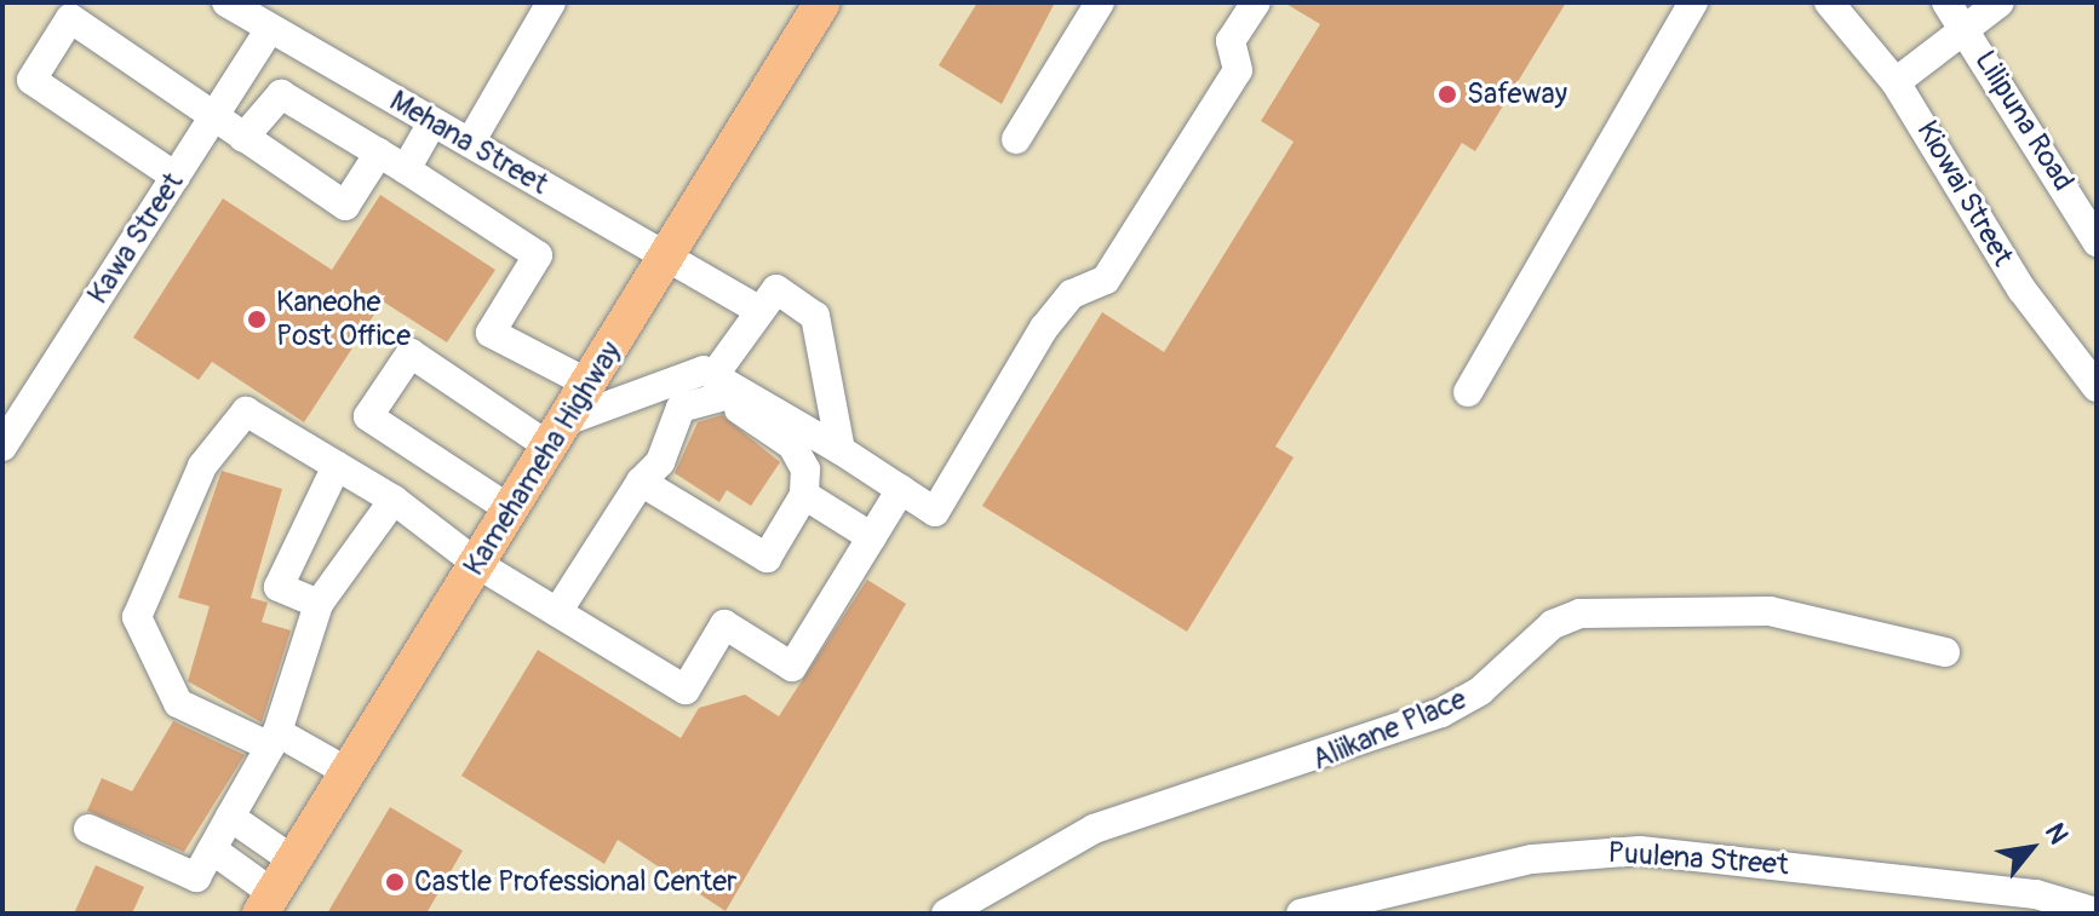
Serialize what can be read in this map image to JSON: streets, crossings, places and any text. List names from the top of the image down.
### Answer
{
  "streets": {
    "main road": ["Kamehameha Highway"],
    "street": [
      "Lilipuna Road",
      "Mehana Street",
      "Kiowai Street",
      "Kawa Street",
      "Aliikane Place",
      "Puulena Street"
    ]
  },
  "crossings": [
    ["Mehana Street", "Kawa Street"],
    ["Mehana Street", "Kamehameha Highway"]
  ],
  "places": ["Safeway", "Kaneohe Post Office", "Castle Professional Center"],
  "north": "top right"
}
